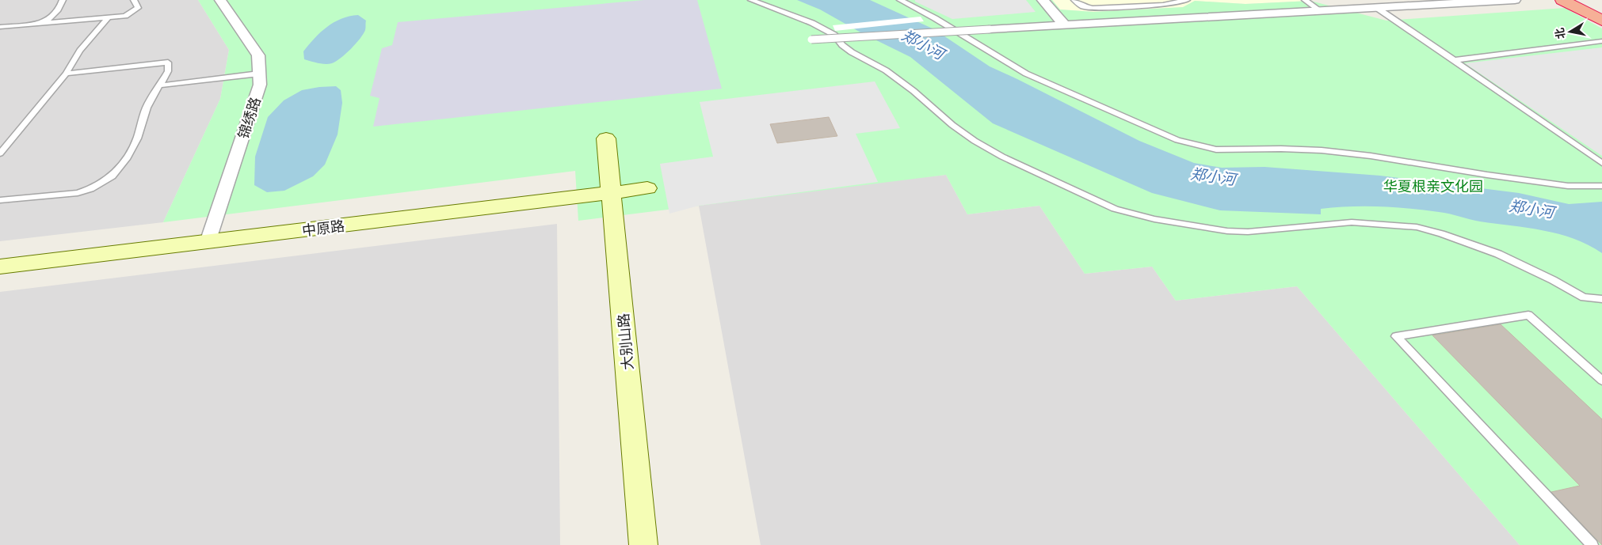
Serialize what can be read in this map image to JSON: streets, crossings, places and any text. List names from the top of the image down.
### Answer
{
  "streets": {
    "main road": ["中原路", "大别山路"],
    "street": ["锦绣路"]
  },
  "crossings": [
    ["锦绣路", "中原路"],
    ["中原路", "大别山路"]
  ],
  "water": ["郑小河"],
  "parks": ["华夏根亲文化园"],
  "north": "left"
}
